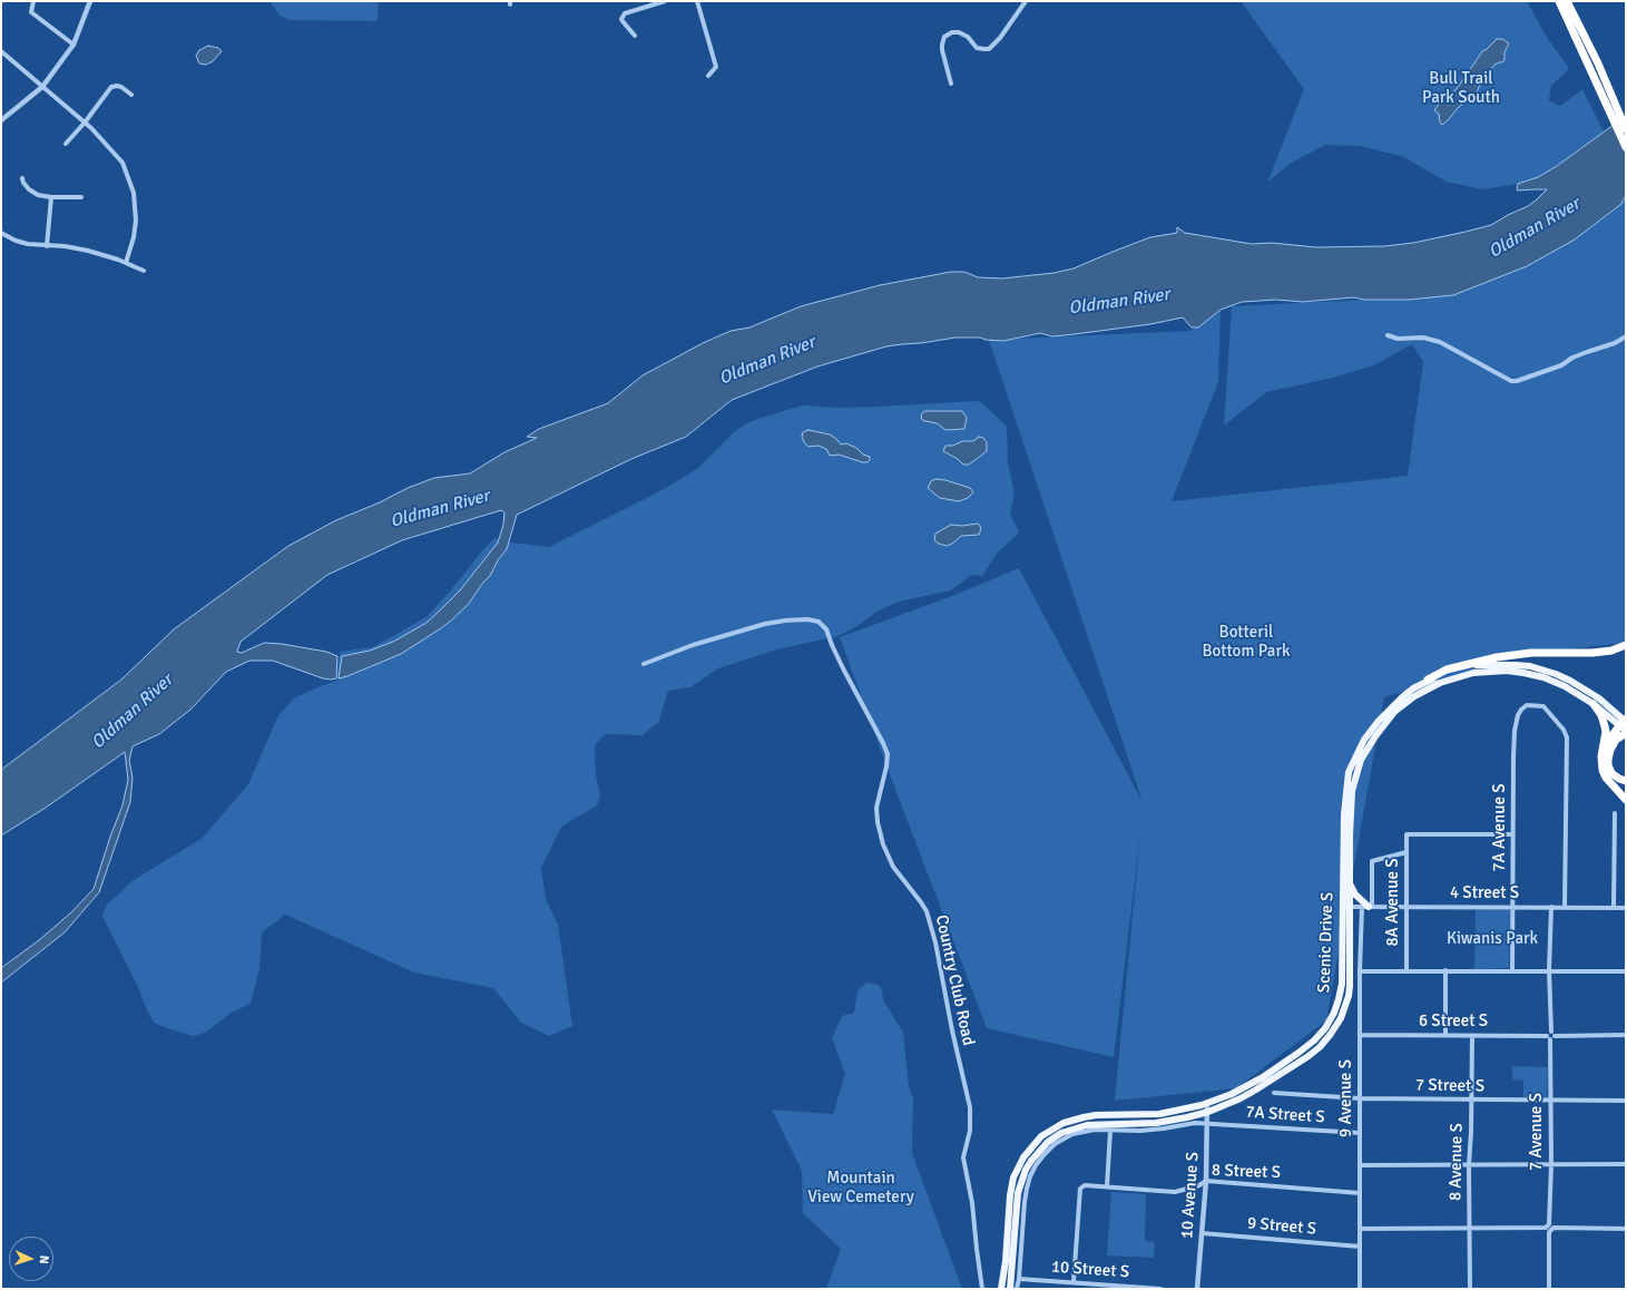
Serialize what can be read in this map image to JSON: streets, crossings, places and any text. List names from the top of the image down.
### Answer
{
  "streets": {
    "main road": ["Scenic Drive S"],
    "street": [
      "7A Avenue S",
      "4 Street S",
      "8A Avenue S",
      "Country Club Road",
      "6 Street S",
      "7 Street S",
      "9 Avenue S",
      "7A Street S",
      "7 Avenue S",
      "8 Avenue S",
      "8 Street S",
      "10 Avenue S",
      "9 Street S",
      "10 Street S"
    ]
  },
  "crossings": [
    ["7A Avenue S", "4 Street S"],
    ["7A Avenue S", "8A Avenue S"],
    ["4 Street S", "8A Avenue S"],
    ["4 Street S", "Scenic Drive S"],
    ["4 Street S", "9 Avenue S"],
    ["4 Street S", "7 Avenue S"],
    ["8A Avenue S", "9 Avenue S"],
    ["Scenic Drive S", "10 Avenue S"],
    ["6 Street S", "9 Avenue S"],
    ["6 Street S", "7 Avenue S"],
    ["6 Street S", "8 Avenue S"],
    ["7 Street S", "9 Avenue S"],
    ["7 Street S", "7 Avenue S"],
    ["7 Street S", "8 Avenue S"],
    ["9 Avenue S", "7A Street S"],
    ["9 Avenue S", "8 Street S"],
    ["9 Avenue S", "9 Street S"],
    ["7A Street S", "10 Avenue S"],
    ["7 Avenue S", "8 Avenue S"],
    ["8 Street S", "10 Avenue S"],
    ["8 Street S", "10 Street S"],
    ["10 Avenue S", "9 Street S"]
  ],
  "water": ["Oldman River"],
  "parks": [
    "Bull Trail Park South",
    "Botteril Bottom Park",
    "Kiwanis Park",
    "Mountain View Cemetery"
  ],
  "north": "right"
}
